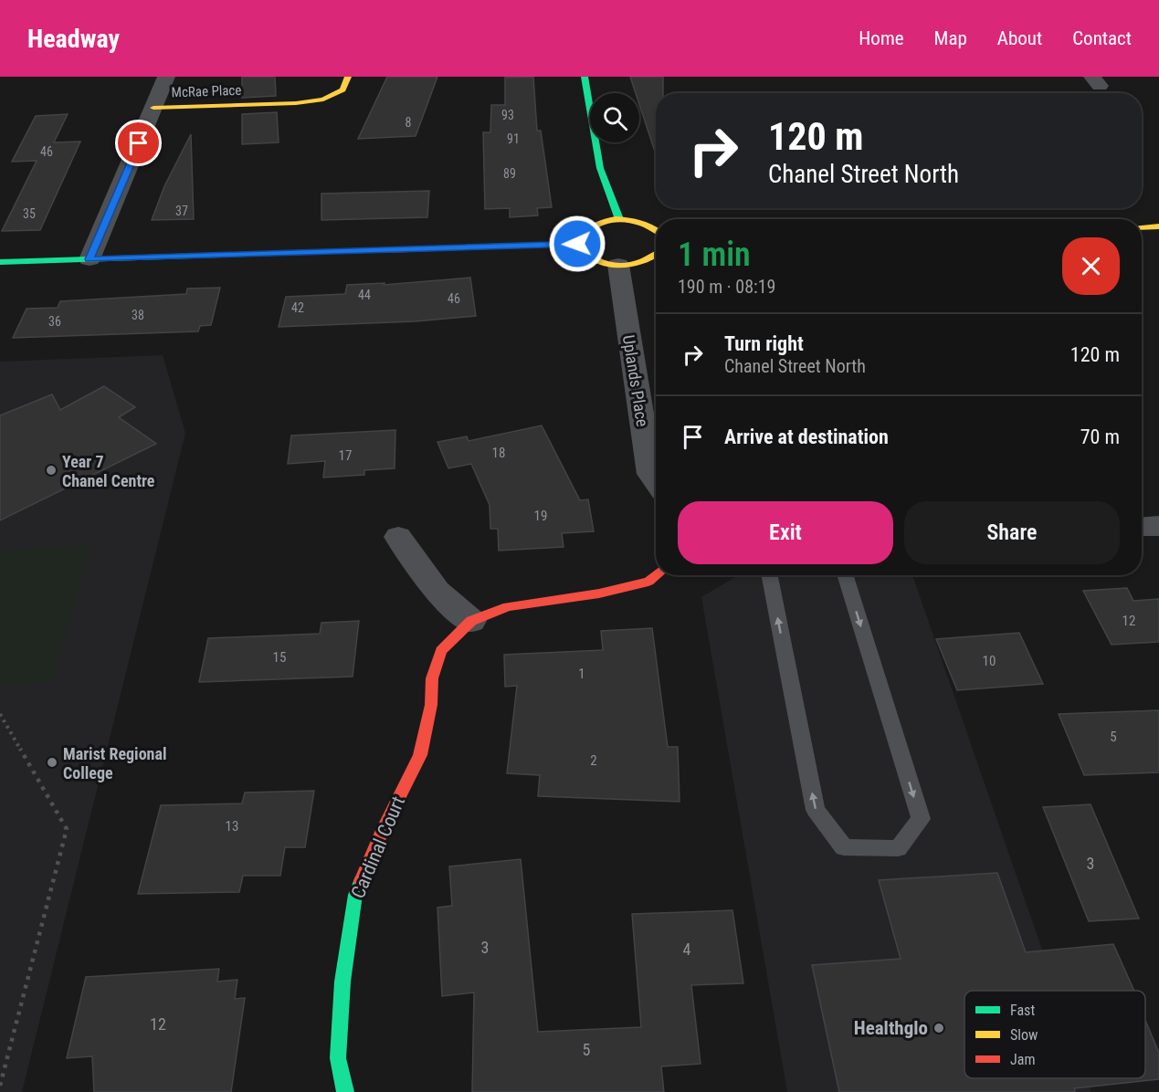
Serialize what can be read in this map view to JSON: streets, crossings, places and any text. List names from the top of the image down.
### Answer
{
  "streets": {
    "street": ["McRae Place", "Uplands Place", "Cardinal Court"]
  },
  "places": ["Year 7 Chanel Centre", "Marist Regional College", "Healthglo"],
  "house_numbers": [
    "93",
    "8",
    "91",
    "46",
    "89",
    "37",
    "35",
    "44",
    "46",
    "42",
    "38",
    "36",
    "18",
    "17",
    "19",
    "12",
    "15",
    "10",
    "1",
    "5",
    "2",
    "13",
    "3",
    "3",
    "4",
    "12",
    "5"
  ],
  "legend": ["Fast", "Slow", "Jam"],
  "page": {
    "header": "Headway",
    "nav": [
      "Home",
      "Map",
      "About",
      "Contact"
    ],
    "turn": ["120 m", "Chanel Street North"],
    "heading": ["1 min", "190 m · 08:19"],
    "list": [
      {
        "name": "Turn right",
        "note": "Chanel Street North",
        "value": "120 m"
      },
      {
        "name": "Arrive at destination",
        "value": "70 m"
      }
    ],
    "buttons": ["Exit", "Share"]
  }
}
